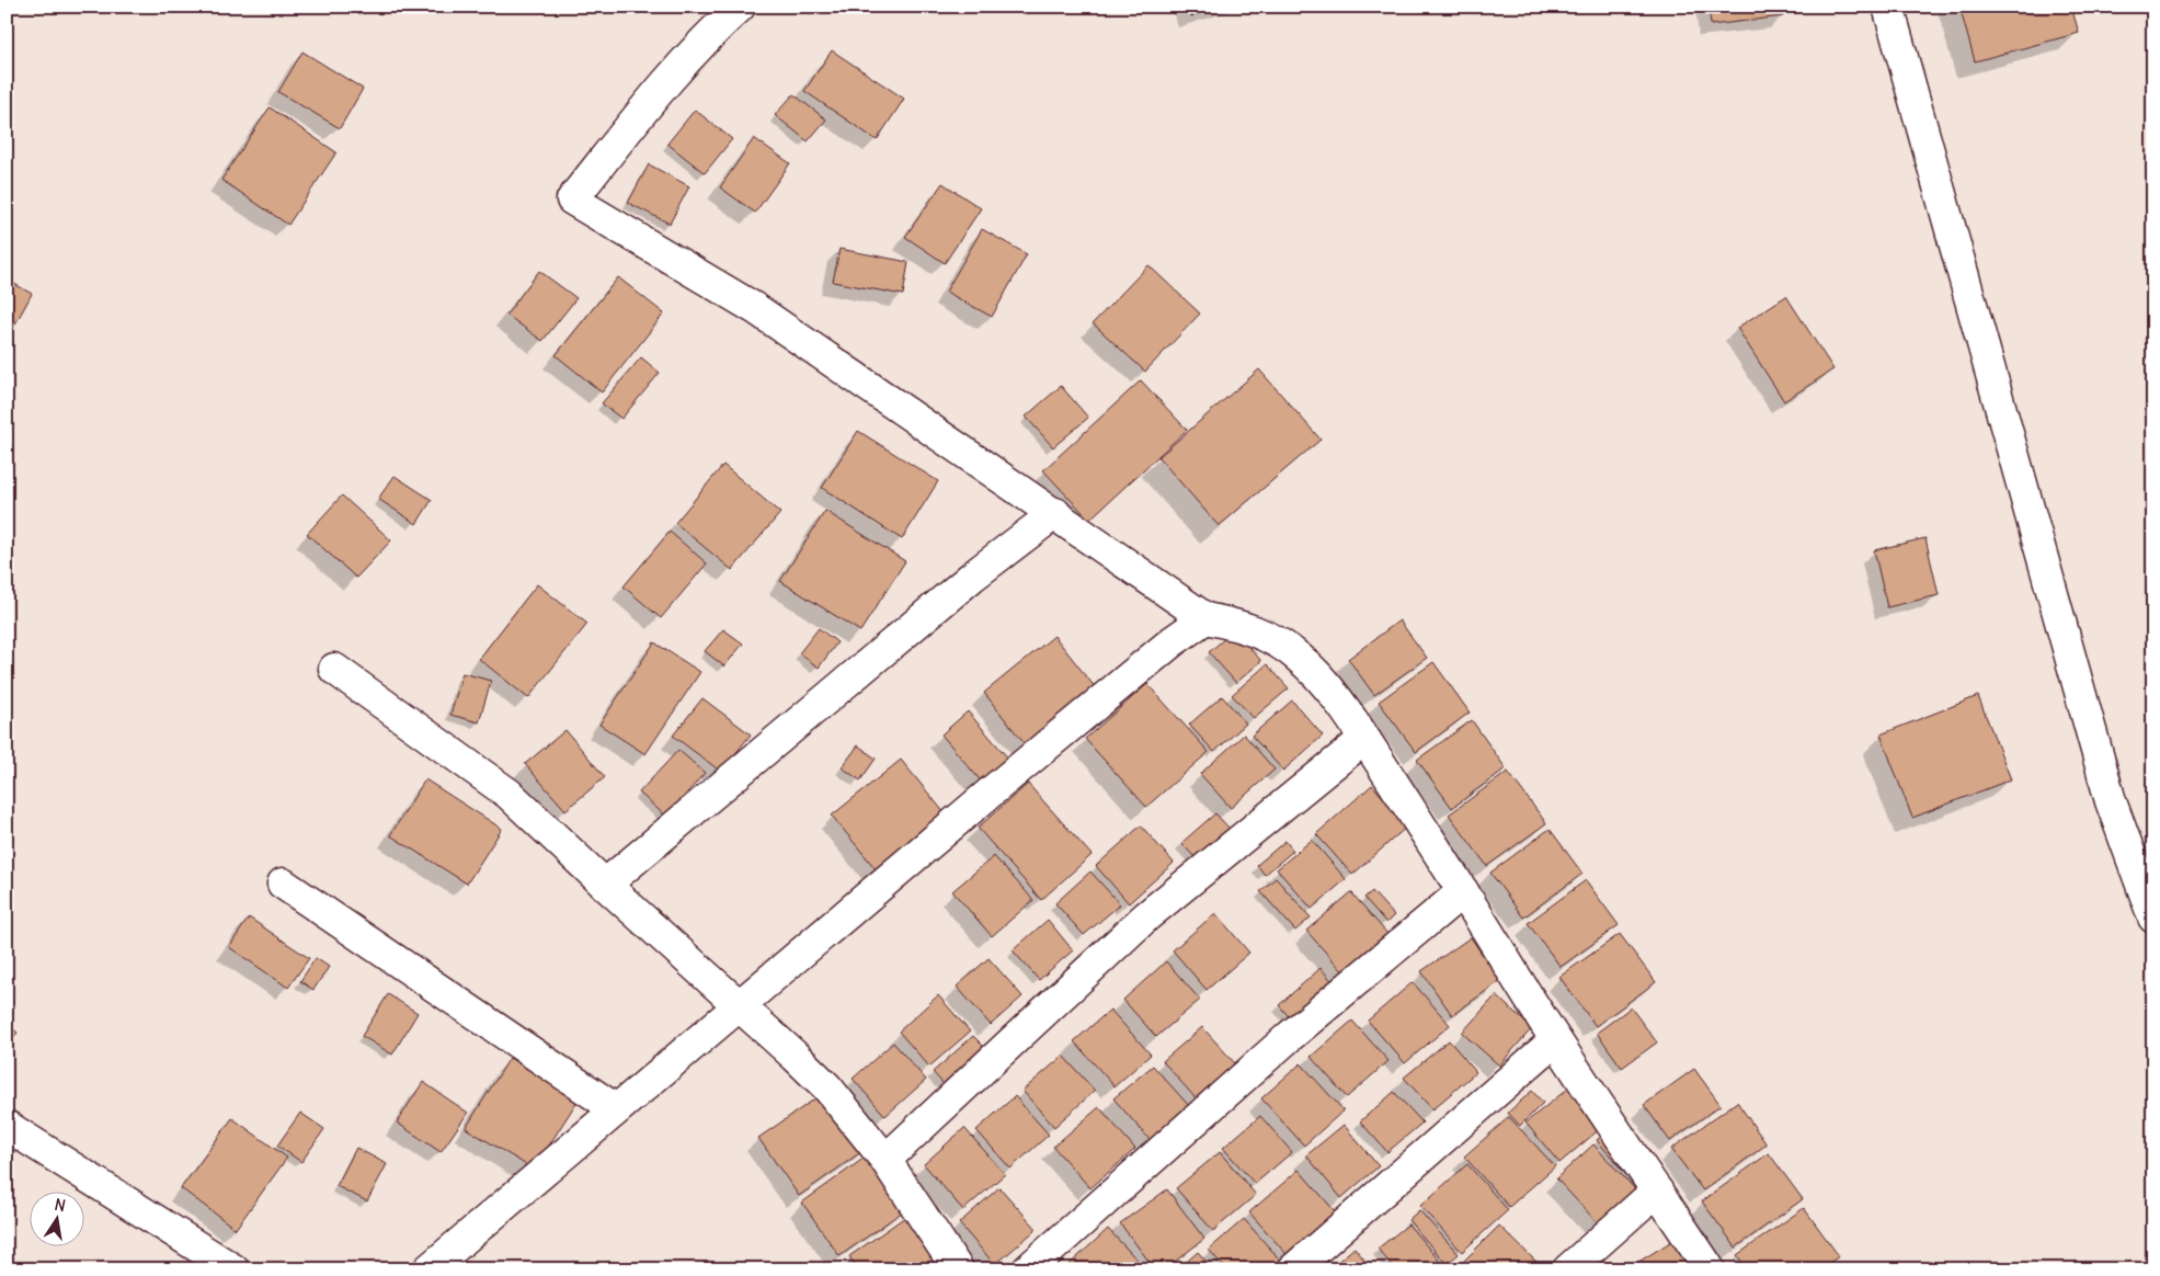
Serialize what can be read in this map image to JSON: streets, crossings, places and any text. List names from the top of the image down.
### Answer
{
  "north": "top"
}
